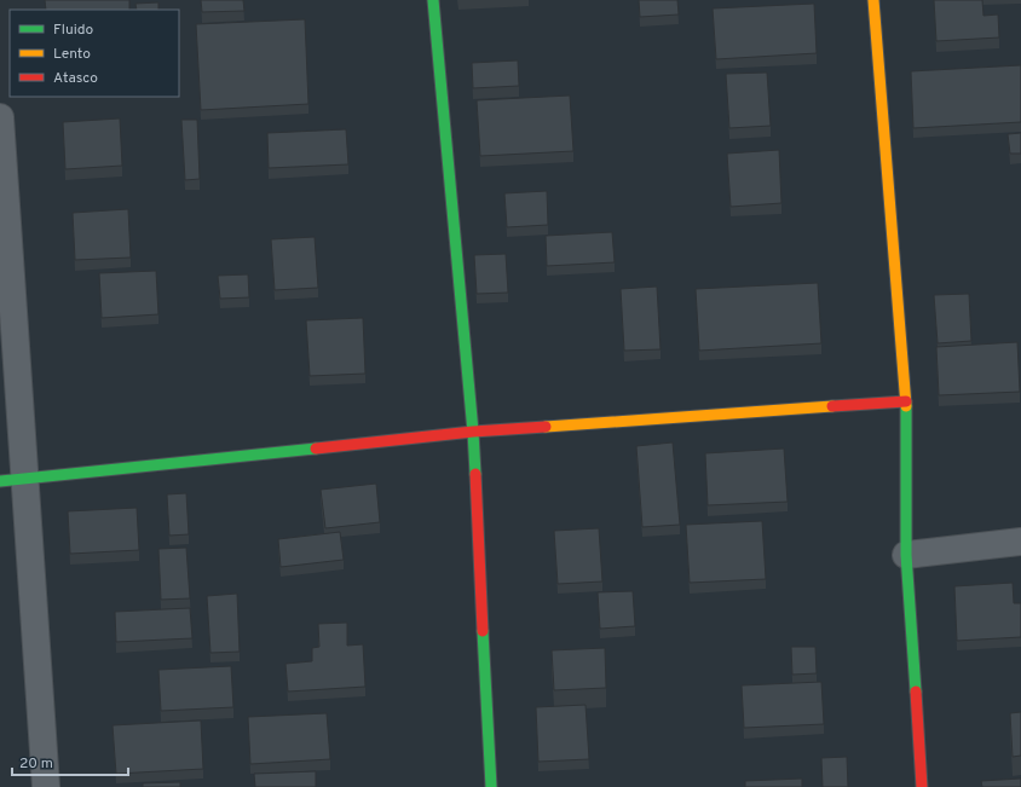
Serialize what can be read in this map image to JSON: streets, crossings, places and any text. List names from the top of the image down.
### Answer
{
  "legend": ["Fluido", "Lento", "Atasco"],
  "scale_bar": "20 m"
}
